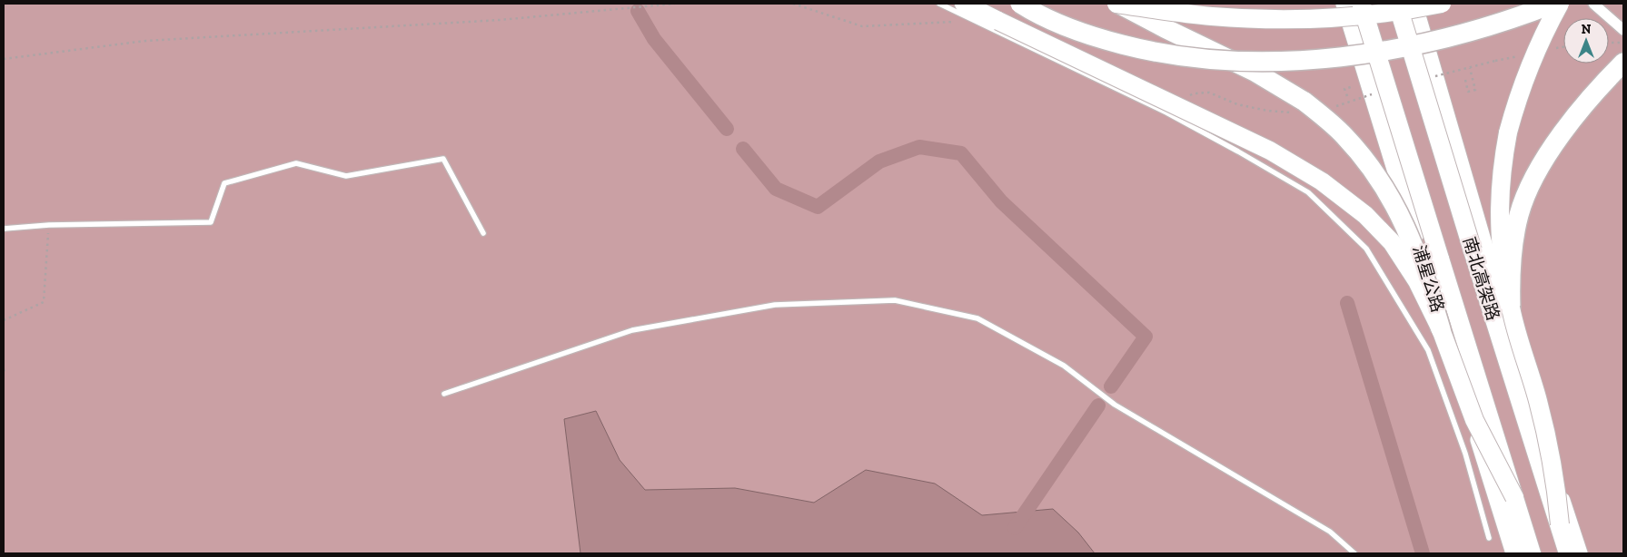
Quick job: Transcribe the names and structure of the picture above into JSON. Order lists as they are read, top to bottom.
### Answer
{
  "streets": {
    "highway": ["南北高架路"],
    "main road": ["浦星公路"]
  },
  "north": "top"
}
